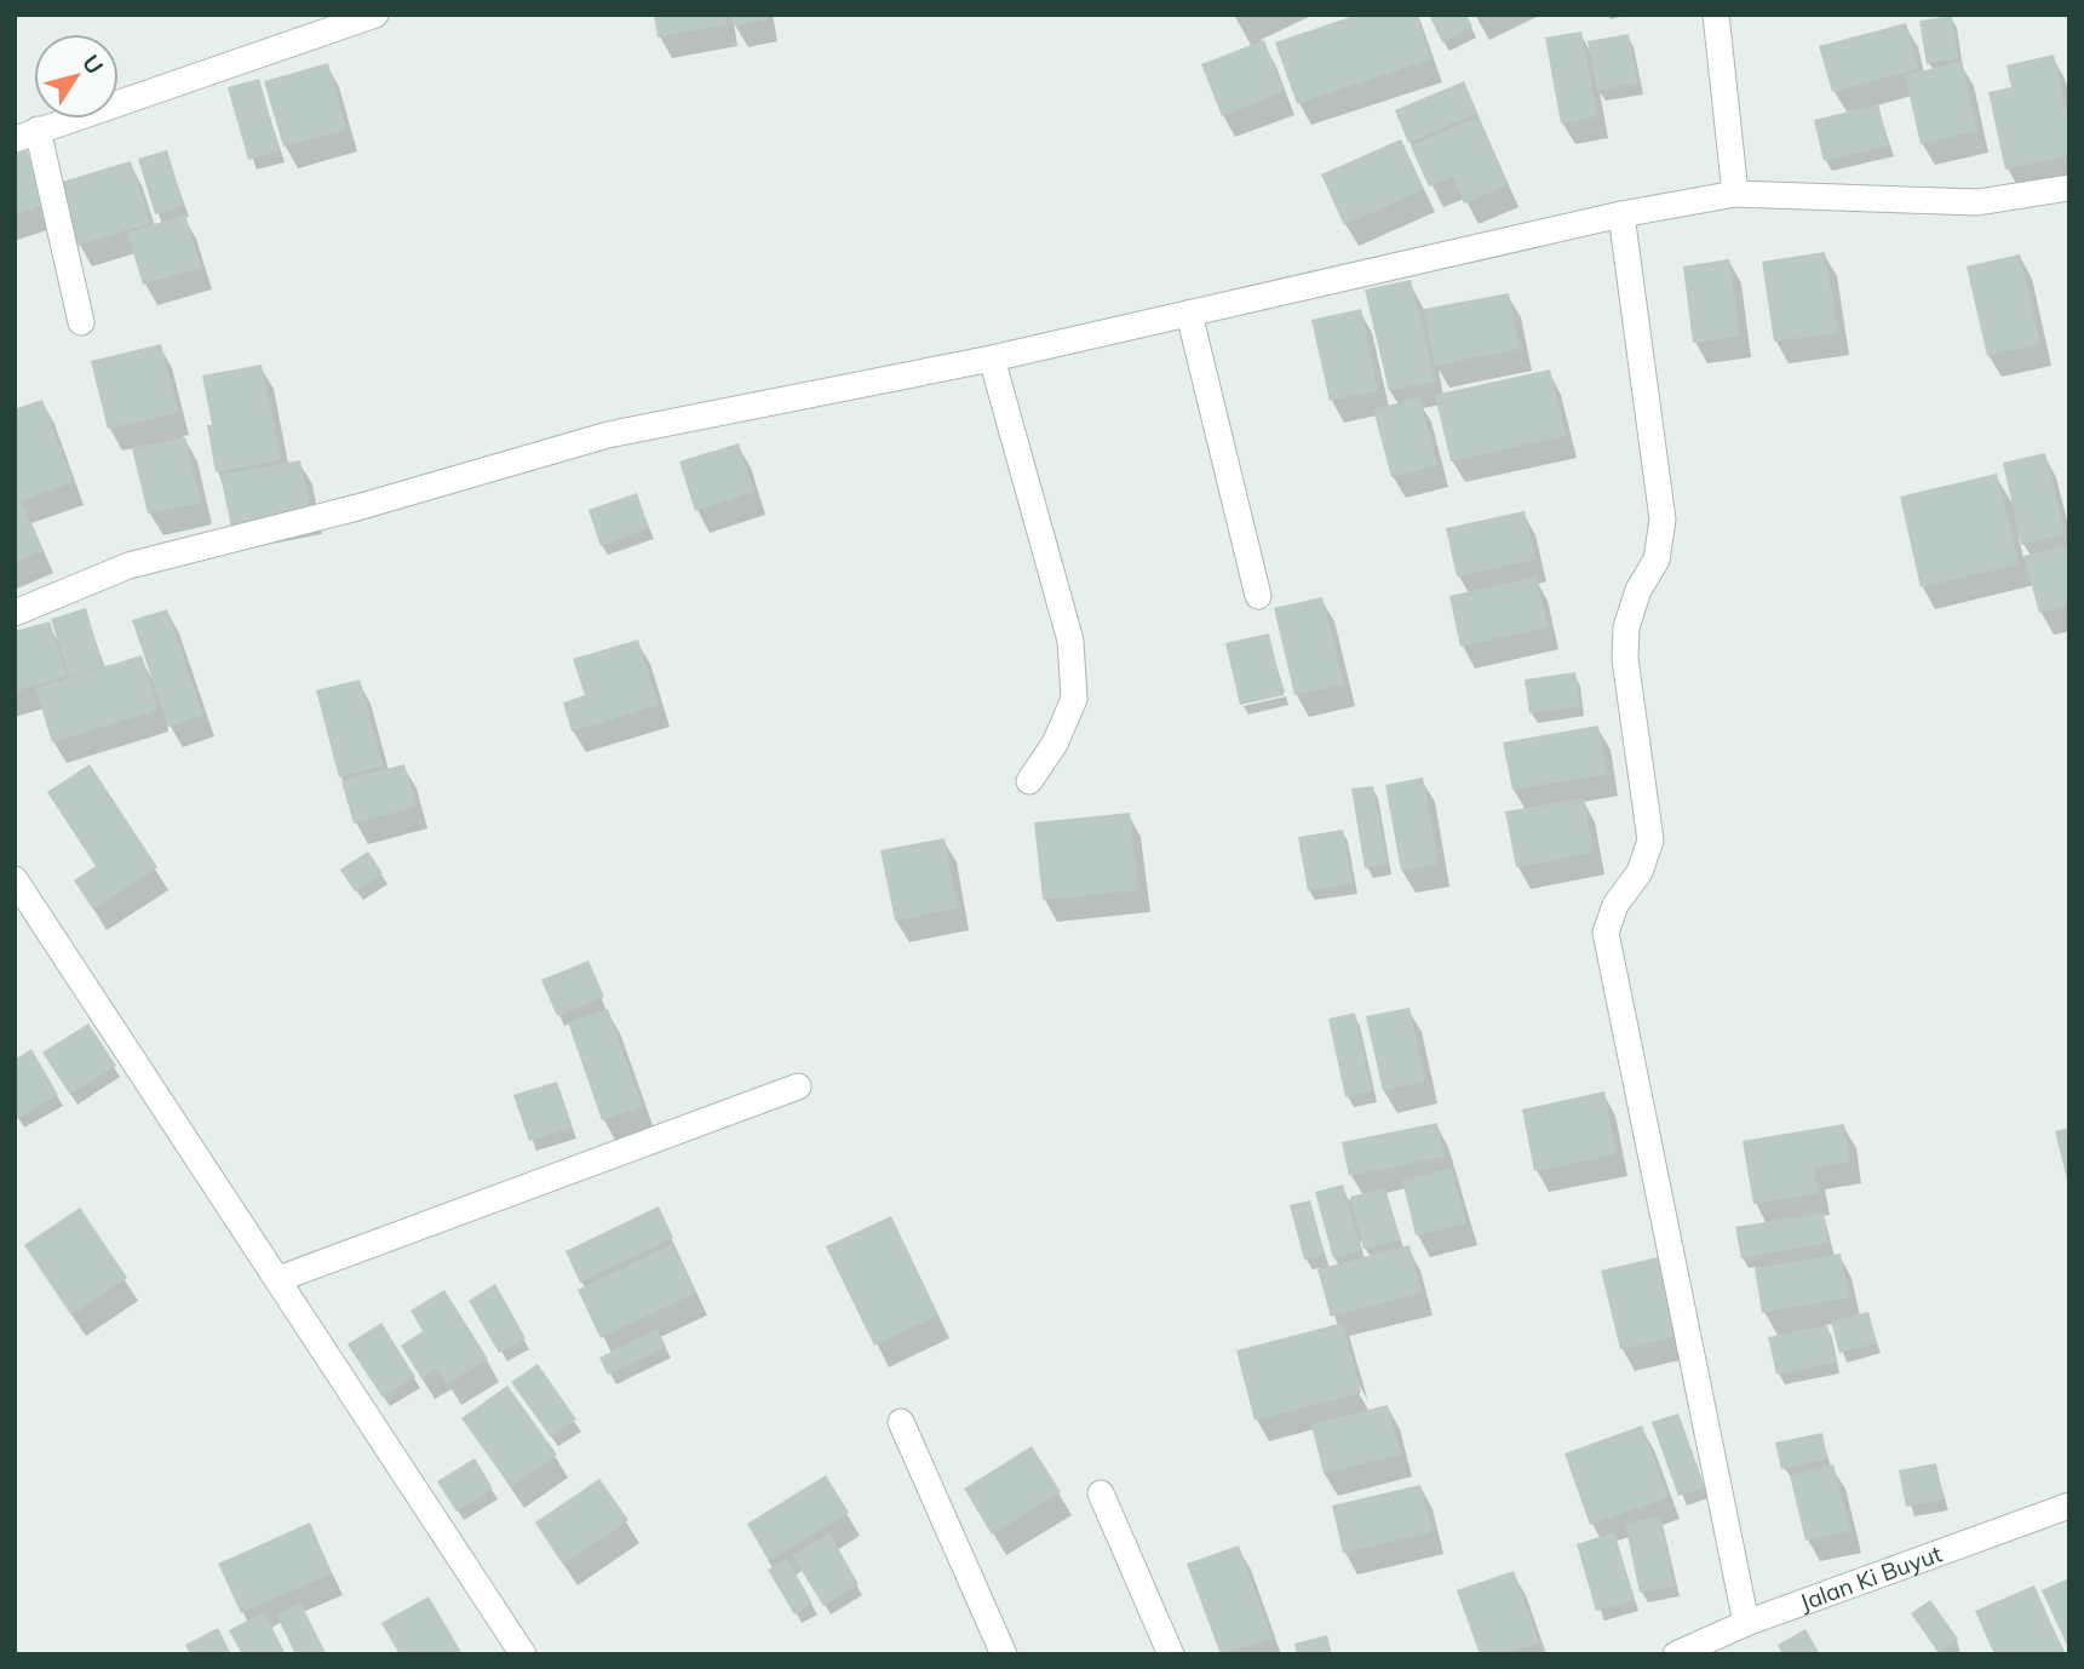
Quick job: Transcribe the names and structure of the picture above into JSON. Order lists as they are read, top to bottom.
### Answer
{
  "streets": {
    "street": ["Jalan Ki Buyut"]
  },
  "north": "top right"
}
